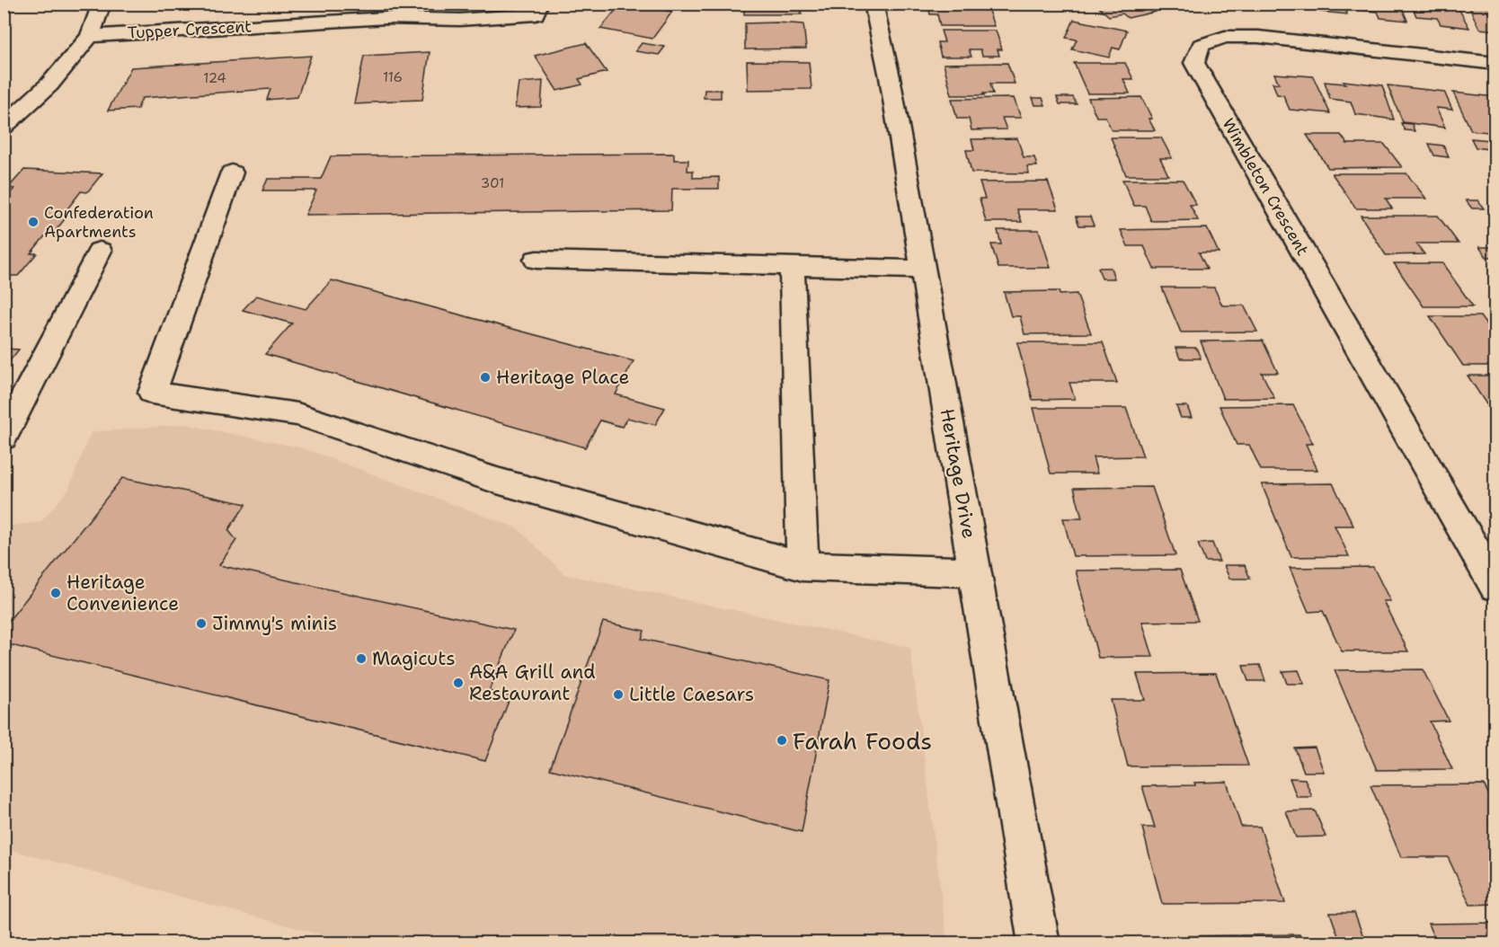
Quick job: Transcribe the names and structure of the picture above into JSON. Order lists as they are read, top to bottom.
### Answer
{
  "streets": {
    "street": ["Tupper Crescent", "Wimbleton Crescent", "Heritage Drive"]
  },
  "places": [
    "Confederation Apartments",
    "Heritage Place",
    "Heritage Convenience",
    "Jimmy's minis",
    "Magicuts",
    "A&A Grill and Restaurant",
    "Little Caesars",
    "Farah Foods"
  ],
  "house_numbers": ["116", "124", "301"]
}
